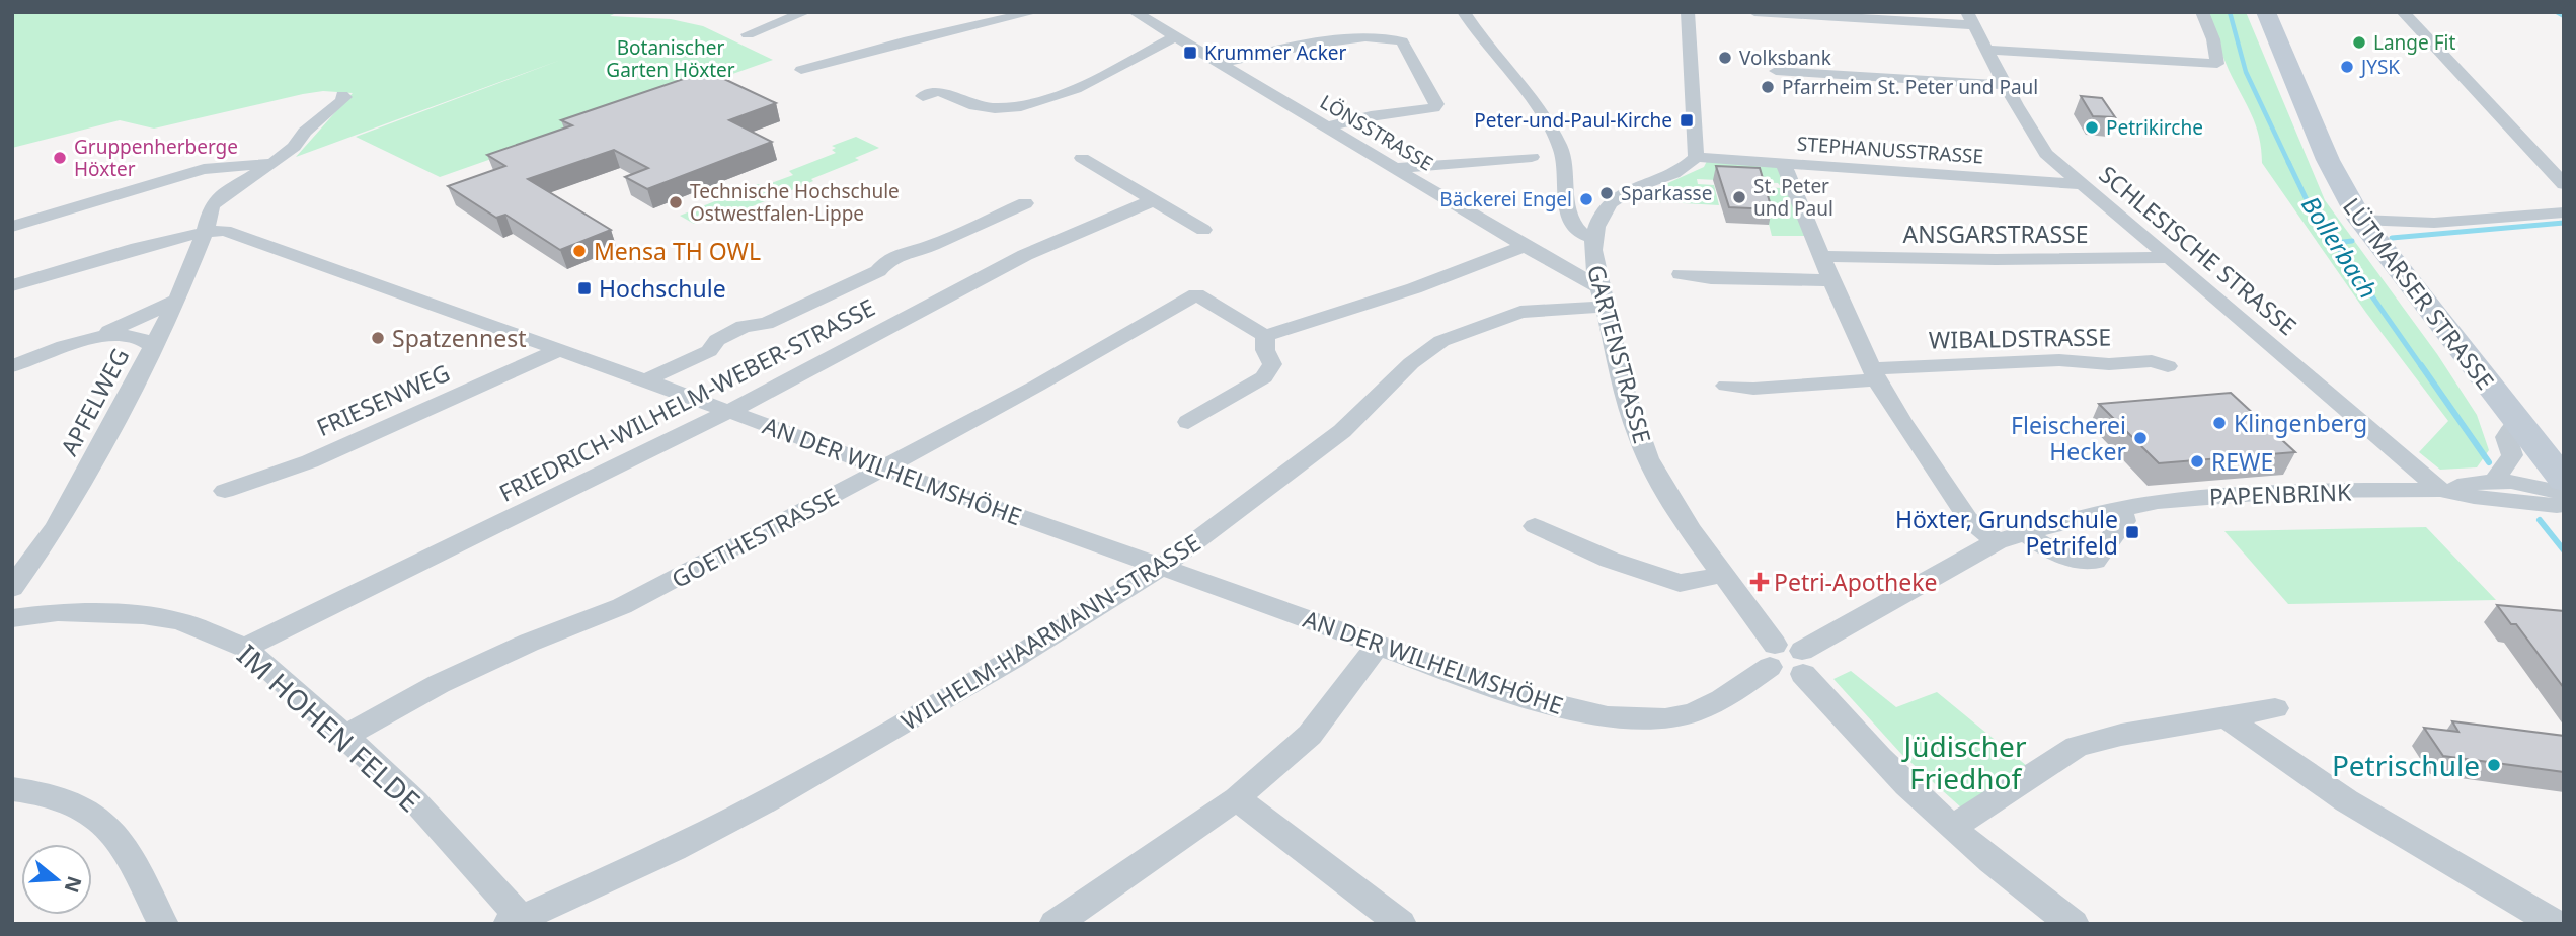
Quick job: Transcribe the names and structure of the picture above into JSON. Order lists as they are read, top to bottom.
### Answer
{
  "streets": {
    "main road": ["LÜTMARSER STRASSE"],
    "street": [
      "LÖNSSTRASSE",
      "STEPHANUSSTRASSE",
      "ANSGARSTRASSE",
      "SCHLESISCHE STRASSE",
      "WIBALDSTRASSE",
      "GARTENSTRASSE",
      "FRIESENWEG",
      "FRIEDRICH-WILHELM-WEBER-STRASSE",
      "APFELWEG",
      "AN DER WILHELMSHÖHE",
      "PAPENBRINK",
      "GOETHESTRASSE",
      "WILHELM-HAARMANN-STRASSE",
      "IM HOHEN FELDE"
    ]
  },
  "crossings": [
    ["LÖNSSTRASSE", "GARTENSTRASSE"],
    ["LÖNSSTRASSE", "WILHELM-HAARMANN-STRASSE"],
    ["STEPHANUSSTRASSE", "SCHLESISCHE STRASSE"],
    ["ANSGARSTRASSE", "SCHLESISCHE STRASSE"],
    ["SCHLESISCHE STRASSE", "PAPENBRINK"],
    ["GARTENSTRASSE", "AN DER WILHELMSHÖHE"],
    ["GARTENSTRASSE", "WILHELM-HAARMANN-STRASSE"],
    ["FRIESENWEG", "AN DER WILHELMSHÖHE"],
    ["FRIEDRICH-WILHELM-WEBER-STRASSE", "AN DER WILHELMSHÖHE"],
    ["FRIEDRICH-WILHELM-WEBER-STRASSE", "IM HOHEN FELDE"],
    ["APFELWEG", "AN DER WILHELMSHÖHE"],
    ["AN DER WILHELMSHÖHE", "GOETHESTRASSE"],
    ["AN DER WILHELMSHÖHE", "WILHELM-HAARMANN-STRASSE"],
    ["GOETHESTRASSE", "IM HOHEN FELDE"],
    ["WILHELM-HAARMANN-STRASSE", "IM HOHEN FELDE"]
  ],
  "water": ["Bollerbach"],
  "parks": ["Botanischer Garten Höxter", "Jüdischer Friedhof"],
  "places": {
    "other": [
      "Lange Fit",
      "Volksbank",
      "JYSK",
      "Pfarrheim St. Peter und Paul",
      "Petrikirche",
      "Gruppenherberge Höxter",
      "Sparkasse",
      "St. Peter und Paul",
      "Bäckerei Engel",
      "Technische Hochschule Ostwestfalen-Lippe",
      "Mensa TH OWL",
      "Spatzennest",
      "Klingenberg",
      "Fleischerei Hecker",
      "REWE",
      "Petrischule"
    ],
    "transit": [
      "Krummer Acker",
      "Peter-und-Paul-Kirche",
      "Hochschule",
      "Höxter, Grundschule Petrifeld"
    ],
    "health": ["Petri-Apotheke"]
  },
  "north": "right"
}
